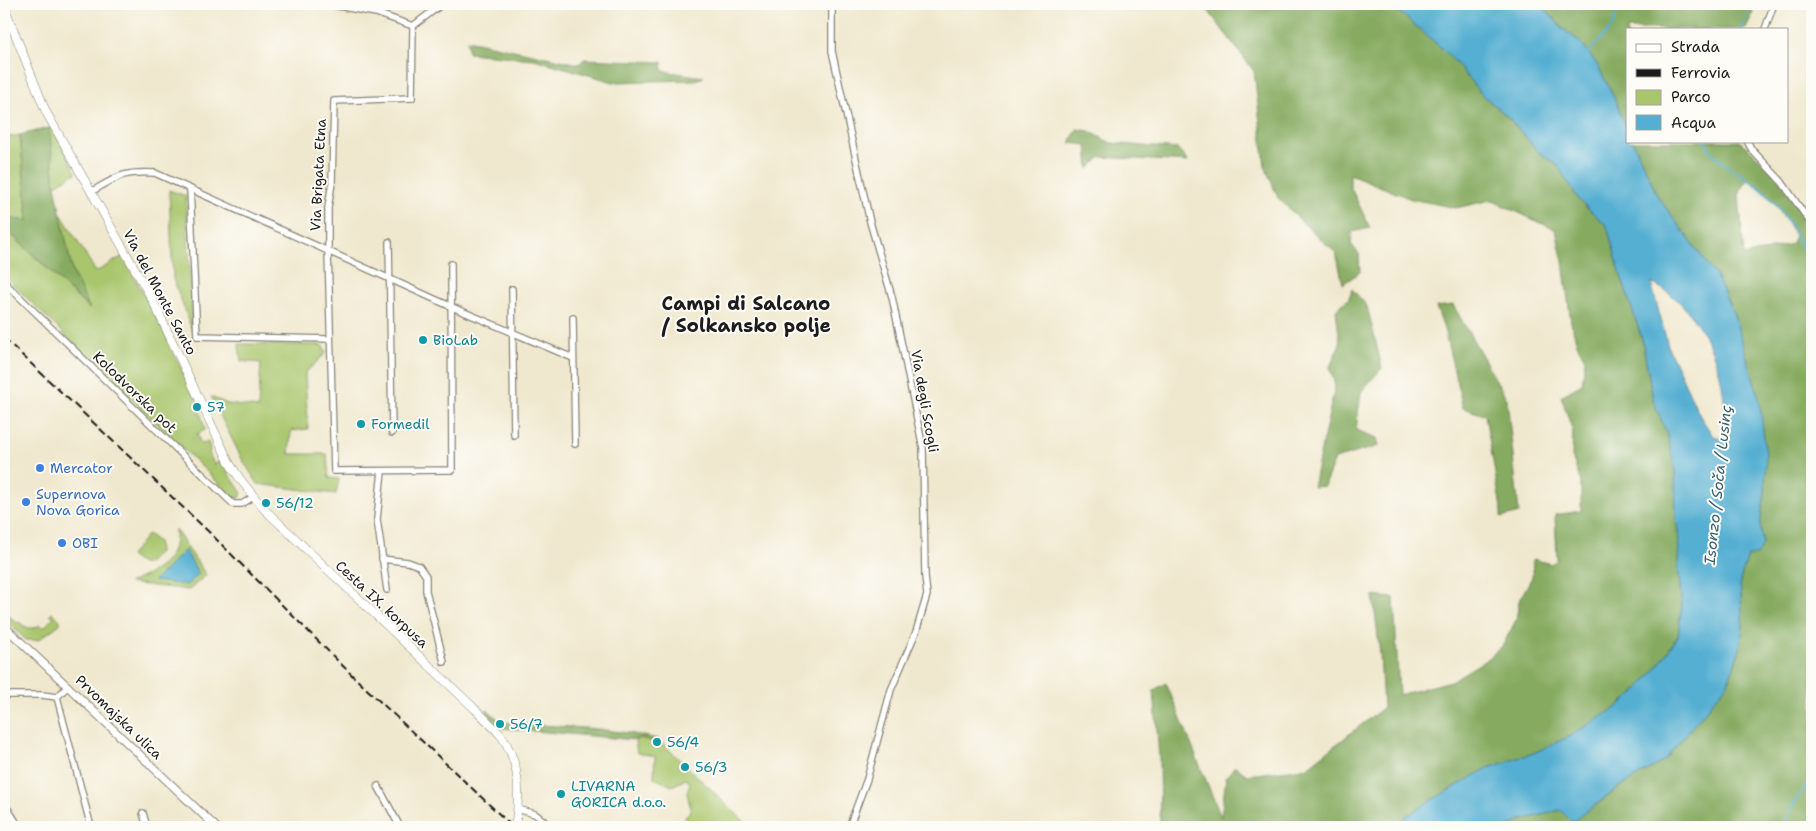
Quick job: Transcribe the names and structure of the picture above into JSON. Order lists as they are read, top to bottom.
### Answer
{
  "streets": {
    "main road": ["Via del Monte Santo", "Cesta IX. korpusa"],
    "street": [
      "Via Brigata Etna",
      "Kolodvorska pot",
      "Via degli Scogli",
      "Prvomajska ulica"
    ]
  },
  "crossings": [
    ["Via del Monte Santo", "Cesta IX. korpusa"],
    ["Kolodvorska pot", "Cesta IX. korpusa"]
  ],
  "districts": ["Campi di Salcano / Solkansko polje"],
  "water": ["Isonzo / Soča / Lusinç"],
  "places": [
    "BioLab",
    "57",
    "Formedil",
    "Mercator",
    "Supernova Nova Gorica",
    "56/12",
    "OBI",
    "56/7",
    "56/4",
    "56/3",
    "LIVARNA GORICA d.o.o."
  ],
  "legend": [
    "Strada",
    "Ferrovia",
    "Parco",
    "Acqua"
  ]
}
